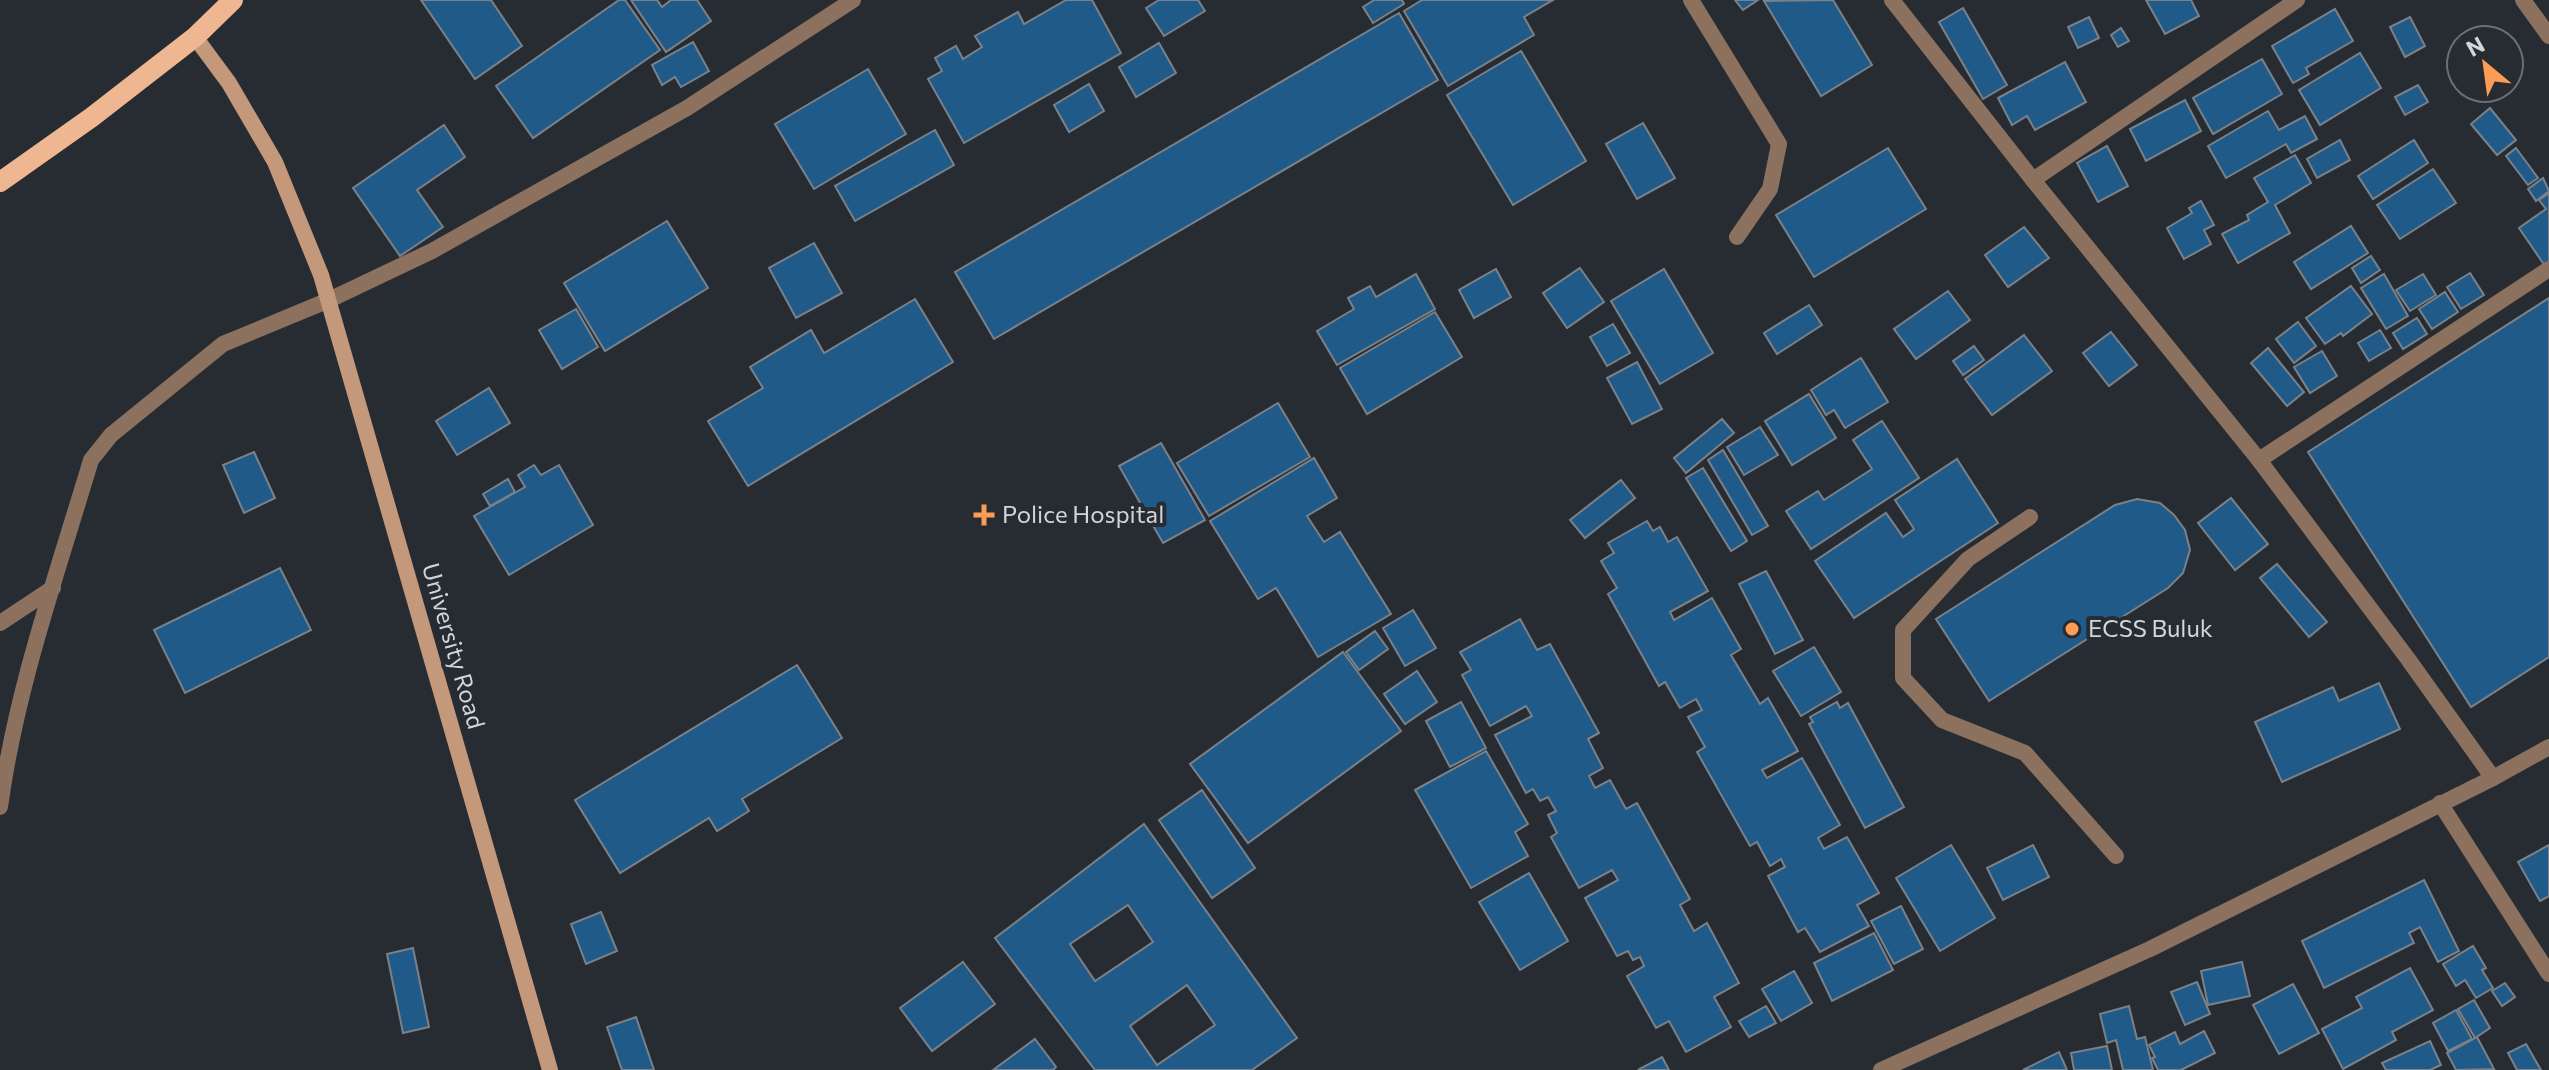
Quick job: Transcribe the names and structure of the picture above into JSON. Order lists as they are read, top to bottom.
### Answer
{
  "streets": {
    "main road": ["University Road"]
  },
  "places": {
    "health": ["Police Hospital"],
    "other": ["ECSS Buluk"]
  },
  "north": "top left"
}
